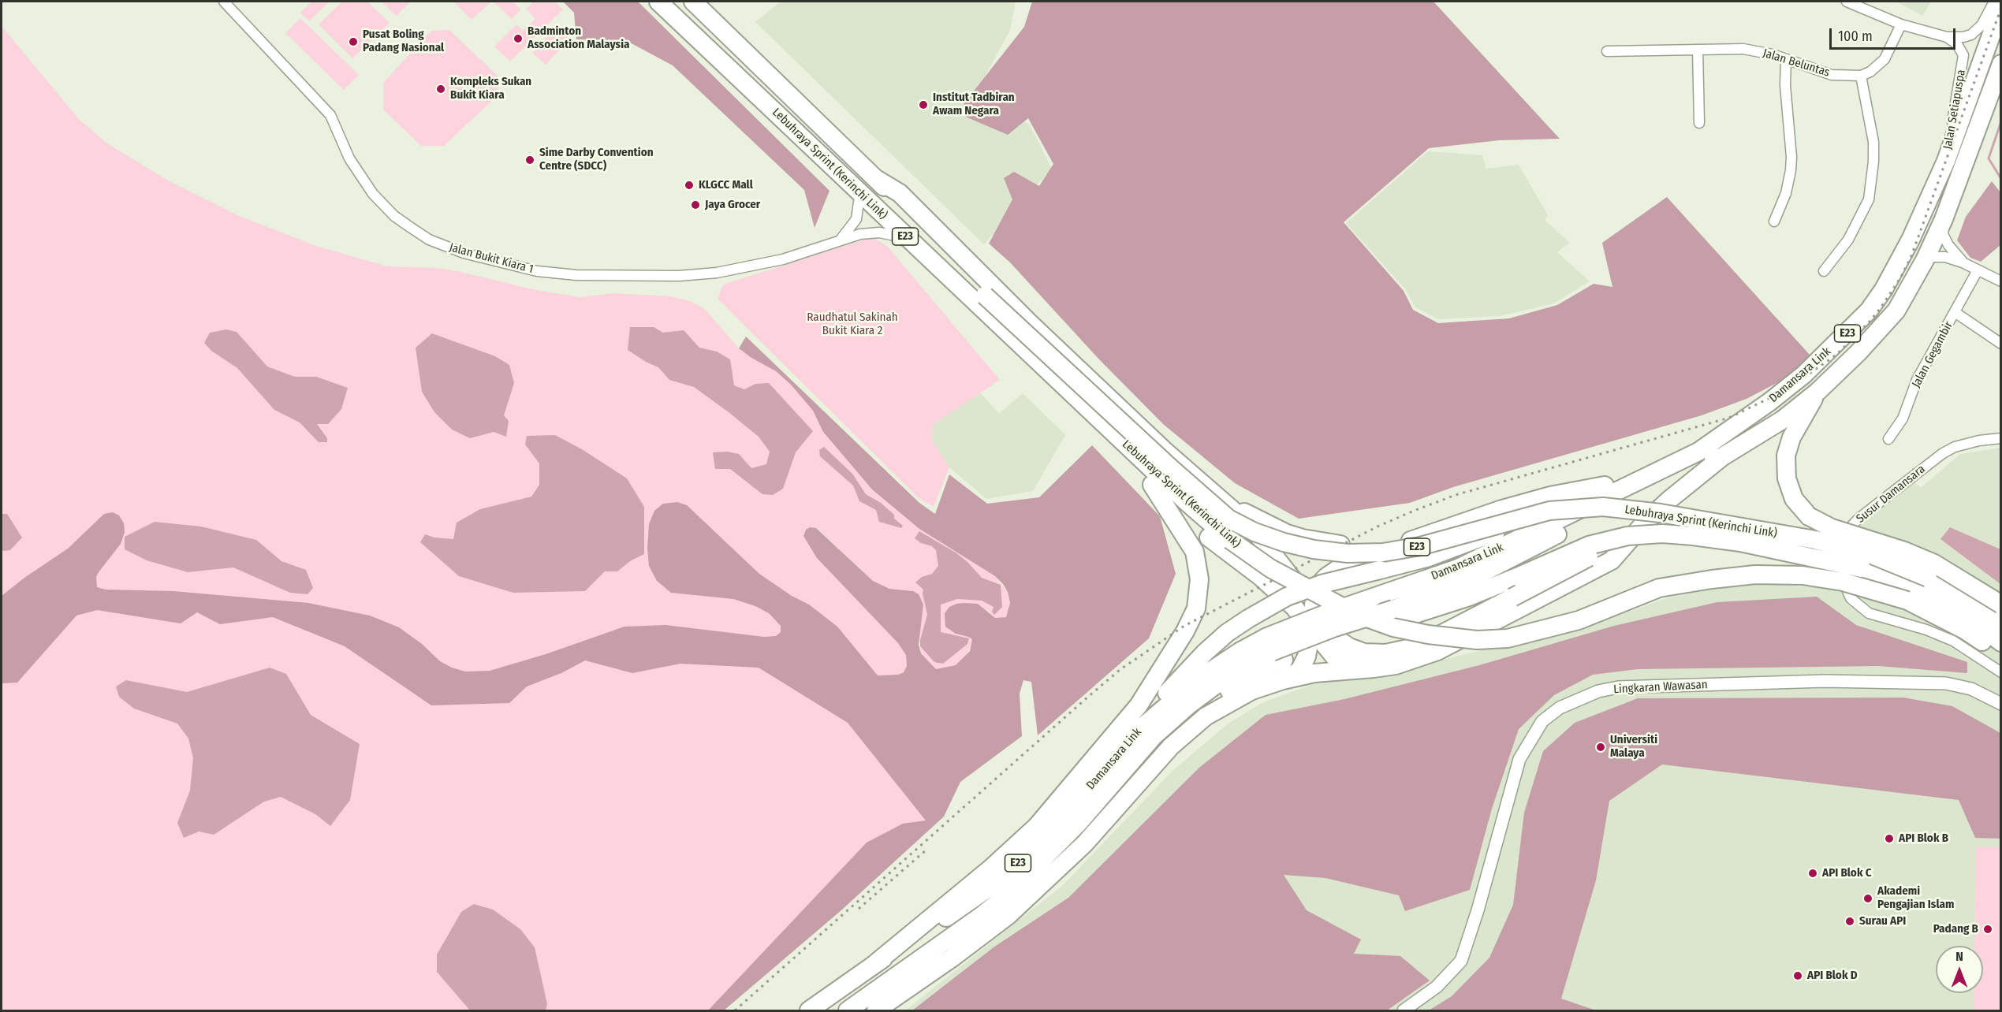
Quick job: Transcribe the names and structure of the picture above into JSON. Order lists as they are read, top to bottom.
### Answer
{
  "streets": {
    "highway": ["Lebuhraya Sprint (Kerinchi Link)", "E23", "Damansara Link"],
    "street": [
      "Jalan Beluntas",
      "Jalan Setiapuspa",
      "Jalan Bukit Kiara 1",
      "Jalan Gegambir",
      "Susur Damansara",
      "Lingkaran Wawasan"
    ]
  },
  "crossings": [
    ["Jalan Setiapuspa", "Damansara Link"]
  ],
  "parks": ["Raudhatul Sakinah Bukit Kiara 2"],
  "places": [
    "Badminton Association Malaysia",
    "Pusat Boling Padang Nasional",
    "Kompleks Sukan Bukit Kiara",
    "Institut Tadbiran Awam Negara",
    "Sime Darby Convention Centre (SDCC)",
    "KLGCC Mall",
    "Jaya Grocer",
    "Universiti Malaya",
    "API Blok B",
    "API Blok C",
    "Akademi Pengajian Islam",
    "Surau API",
    "Padang B",
    "API Blok D"
  ],
  "scale_bar": "100 m",
  "north": "top"
}
